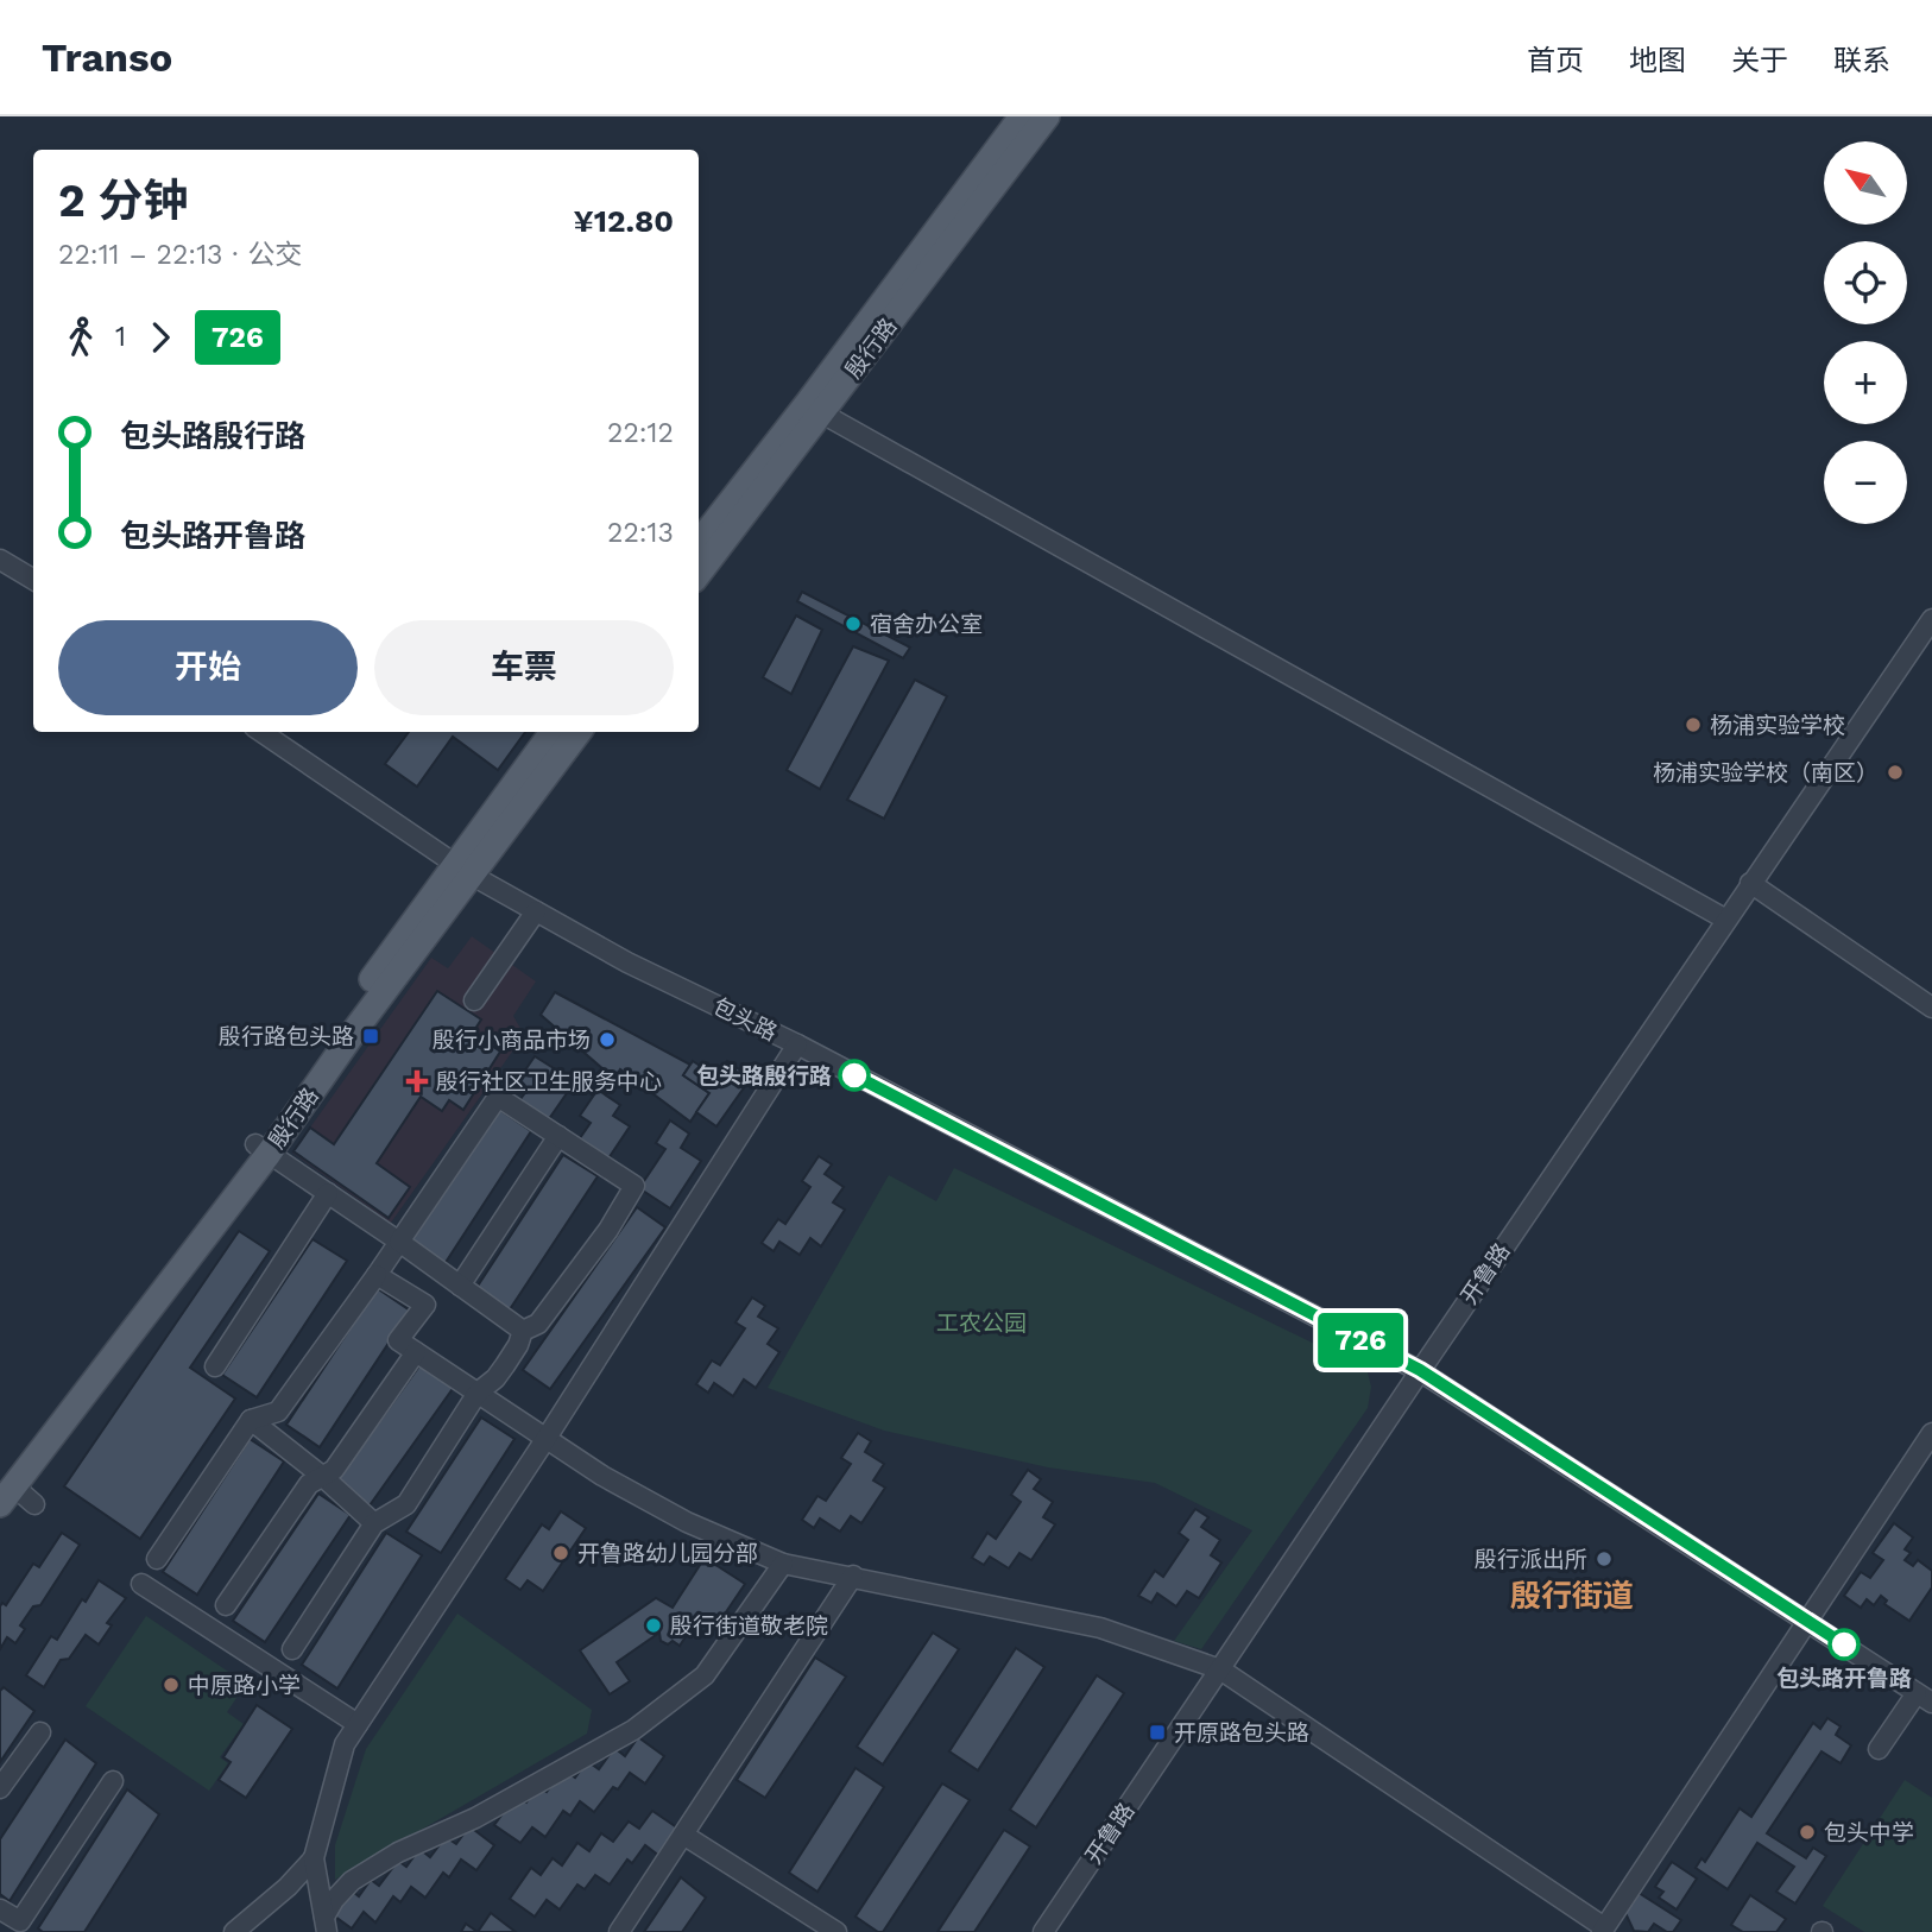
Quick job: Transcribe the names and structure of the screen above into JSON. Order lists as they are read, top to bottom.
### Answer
{
  "streets": {
    "main road": ["殷行路"],
    "street": ["包头路", "开鲁路"]
  },
  "crossings": [
    ["殷行路", "包头路"],
    ["包头路", "开鲁路"]
  ],
  "districts": ["殷行街道"],
  "parks": ["工农公园"],
  "places": {
    "other": [
      "宿舍办公室",
      "杨浦实验学校",
      "杨浦实验学校（南区）",
      "殷行小商品市场",
      "包头路殷行路",
      "开鲁路幼儿园分部",
      "殷行派出所",
      "殷行街道敬老院",
      "包头路开鲁路",
      "中原路小学",
      "包头中学"
    ],
    "transit": ["殷行路包头路", "开原路包头路"],
    "health": ["殷行社区卫生服务中心"]
  },
  "lines": ["bus line 726"],
  "north": "top left",
  "page": {
    "header": "Transo",
    "nav": [
      "首页",
      "地图",
      "关于",
      "联系"
    ],
    "on_map": "726",
    "map_buttons": ["+", "−"],
    "heading": ["2 分钟", "22:11 – 22:13 · 公交", "¥12.80"],
    "legs": ["1", "726"],
    "list": [
      {
        "name": "包头路殷行路",
        "value": "22:12"
      },
      {
        "name": "包头路开鲁路",
        "value": "22:13"
      }
    ],
    "buttons": ["开始", "车票"]
  }
}
